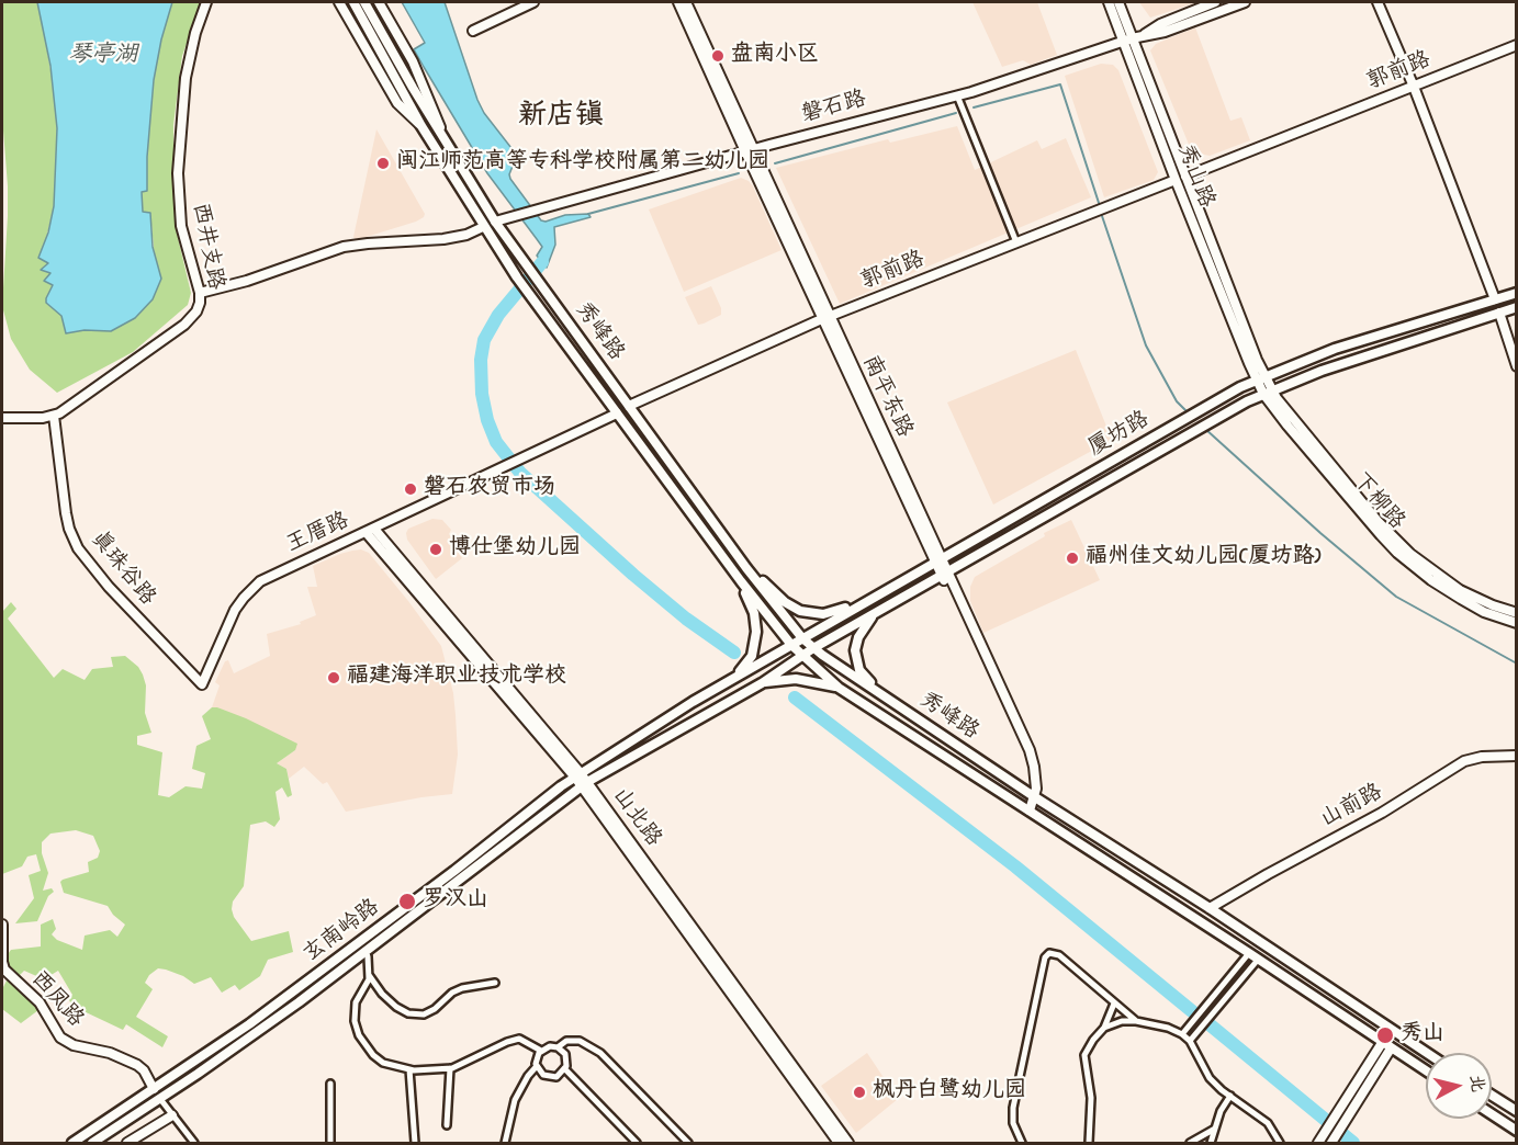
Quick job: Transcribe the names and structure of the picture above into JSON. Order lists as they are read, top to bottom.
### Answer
{
  "streets": {
    "main road": ["秀峰路", "厦坊路", "玄南岭路"],
    "street": [
      "郭前路",
      "磐石路",
      "秀山路",
      "西井支路",
      "南平东路",
      "下柳路",
      "王厝路",
      "真珠谷路",
      "山前路",
      "山北路",
      "西凤路"
    ]
  },
  "crossings": [
    ["郭前路", "秀山路"],
    ["郭前路", "秀峰路"],
    ["郭前路", "南平东路"],
    ["磐石路", "秀山路"],
    ["磐石路", "秀峰路"],
    ["磐石路", "南平东路"],
    ["秀山路", "下柳路"],
    ["西井支路", "真珠谷路"],
    ["秀峰路", "南平东路"],
    ["秀峰路", "厦坊路"],
    ["秀峰路", "王厝路"],
    ["秀峰路", "山前路"],
    ["南平东路", "厦坊路"],
    ["厦坊路", "下柳路"],
    ["厦坊路", "玄南岭路"],
    ["王厝路", "真珠谷路"],
    ["王厝路", "山北路"],
    ["山北路", "玄南岭路"],
    ["玄南岭路", "西凤路"]
  ],
  "districts": ["新店镇"],
  "water": ["琴亭湖"],
  "places": [
    "盘南小区",
    "闽江师范高等专科学校附属第二幼儿园",
    "磐石农贸市场",
    "博仕堡幼儿园",
    "福州佳文幼儿园(厦坊路)",
    "福建海洋职业技术学校",
    "罗汉山",
    "秀山",
    "枫丹白鹭幼儿园"
  ],
  "north": "right"
}
